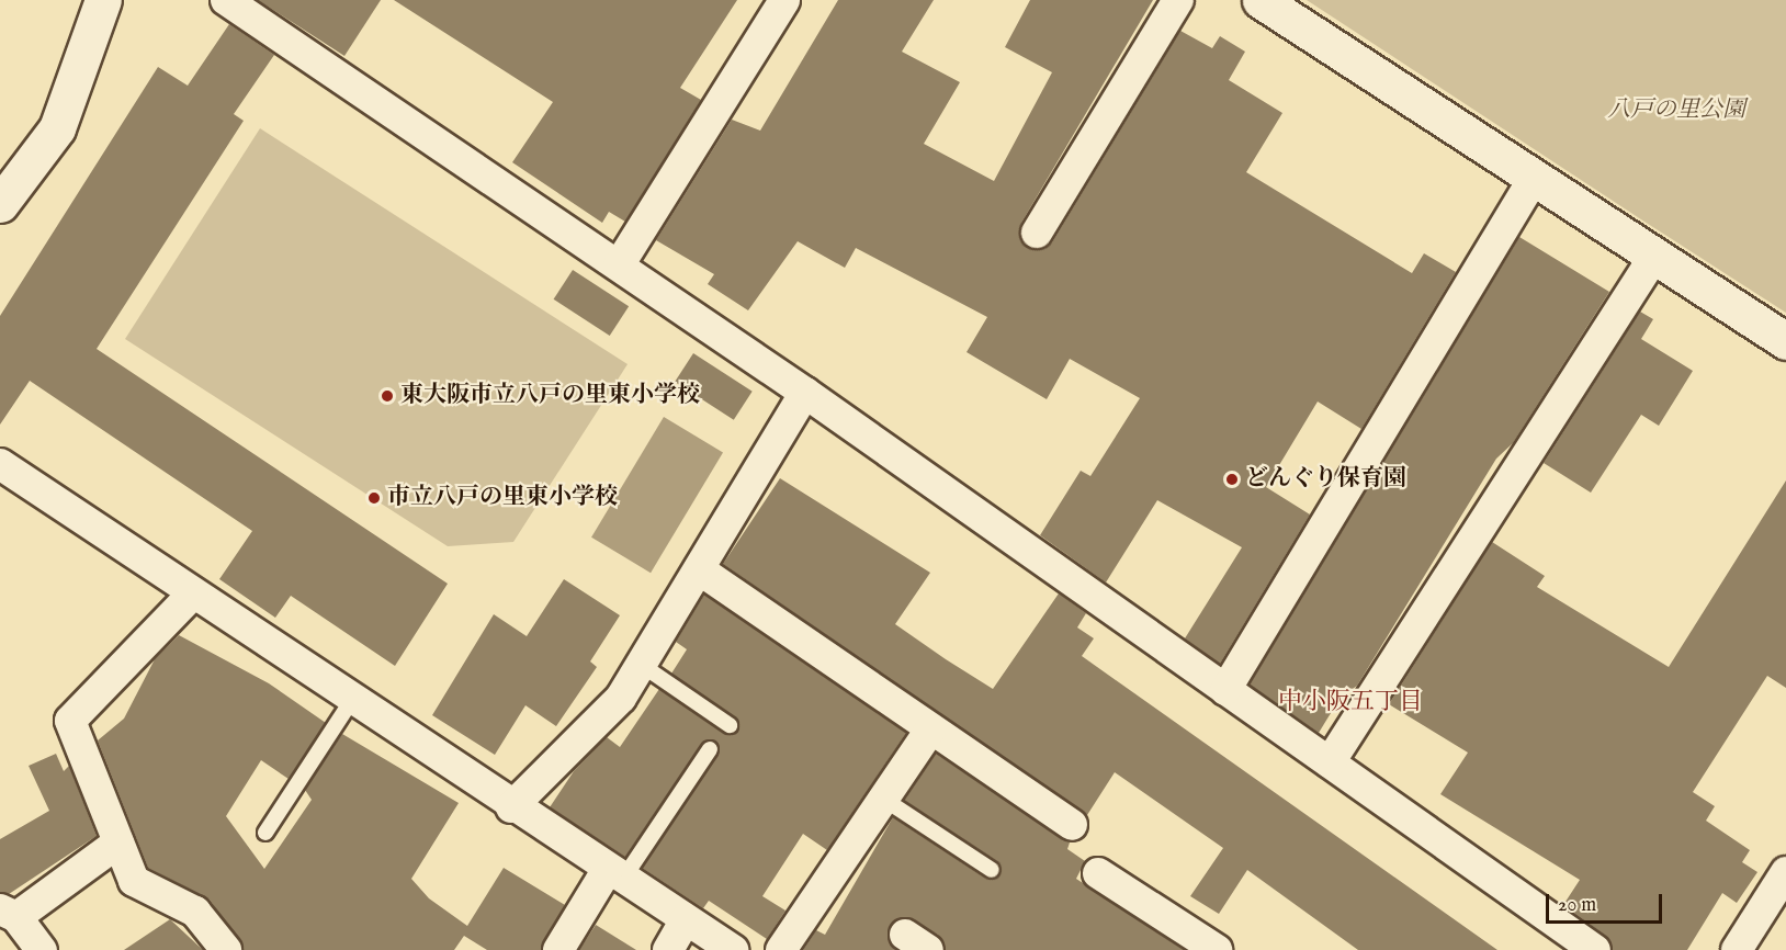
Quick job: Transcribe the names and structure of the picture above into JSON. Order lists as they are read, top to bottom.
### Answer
{
  "districts": ["中小阪五丁目"],
  "parks": ["八戸の里公園"],
  "places": ["東大阪市立八戸の里東小学校", "どんぐり保育園", "市立八戸の里東小学校"],
  "scale_bar": "20 m"
}
